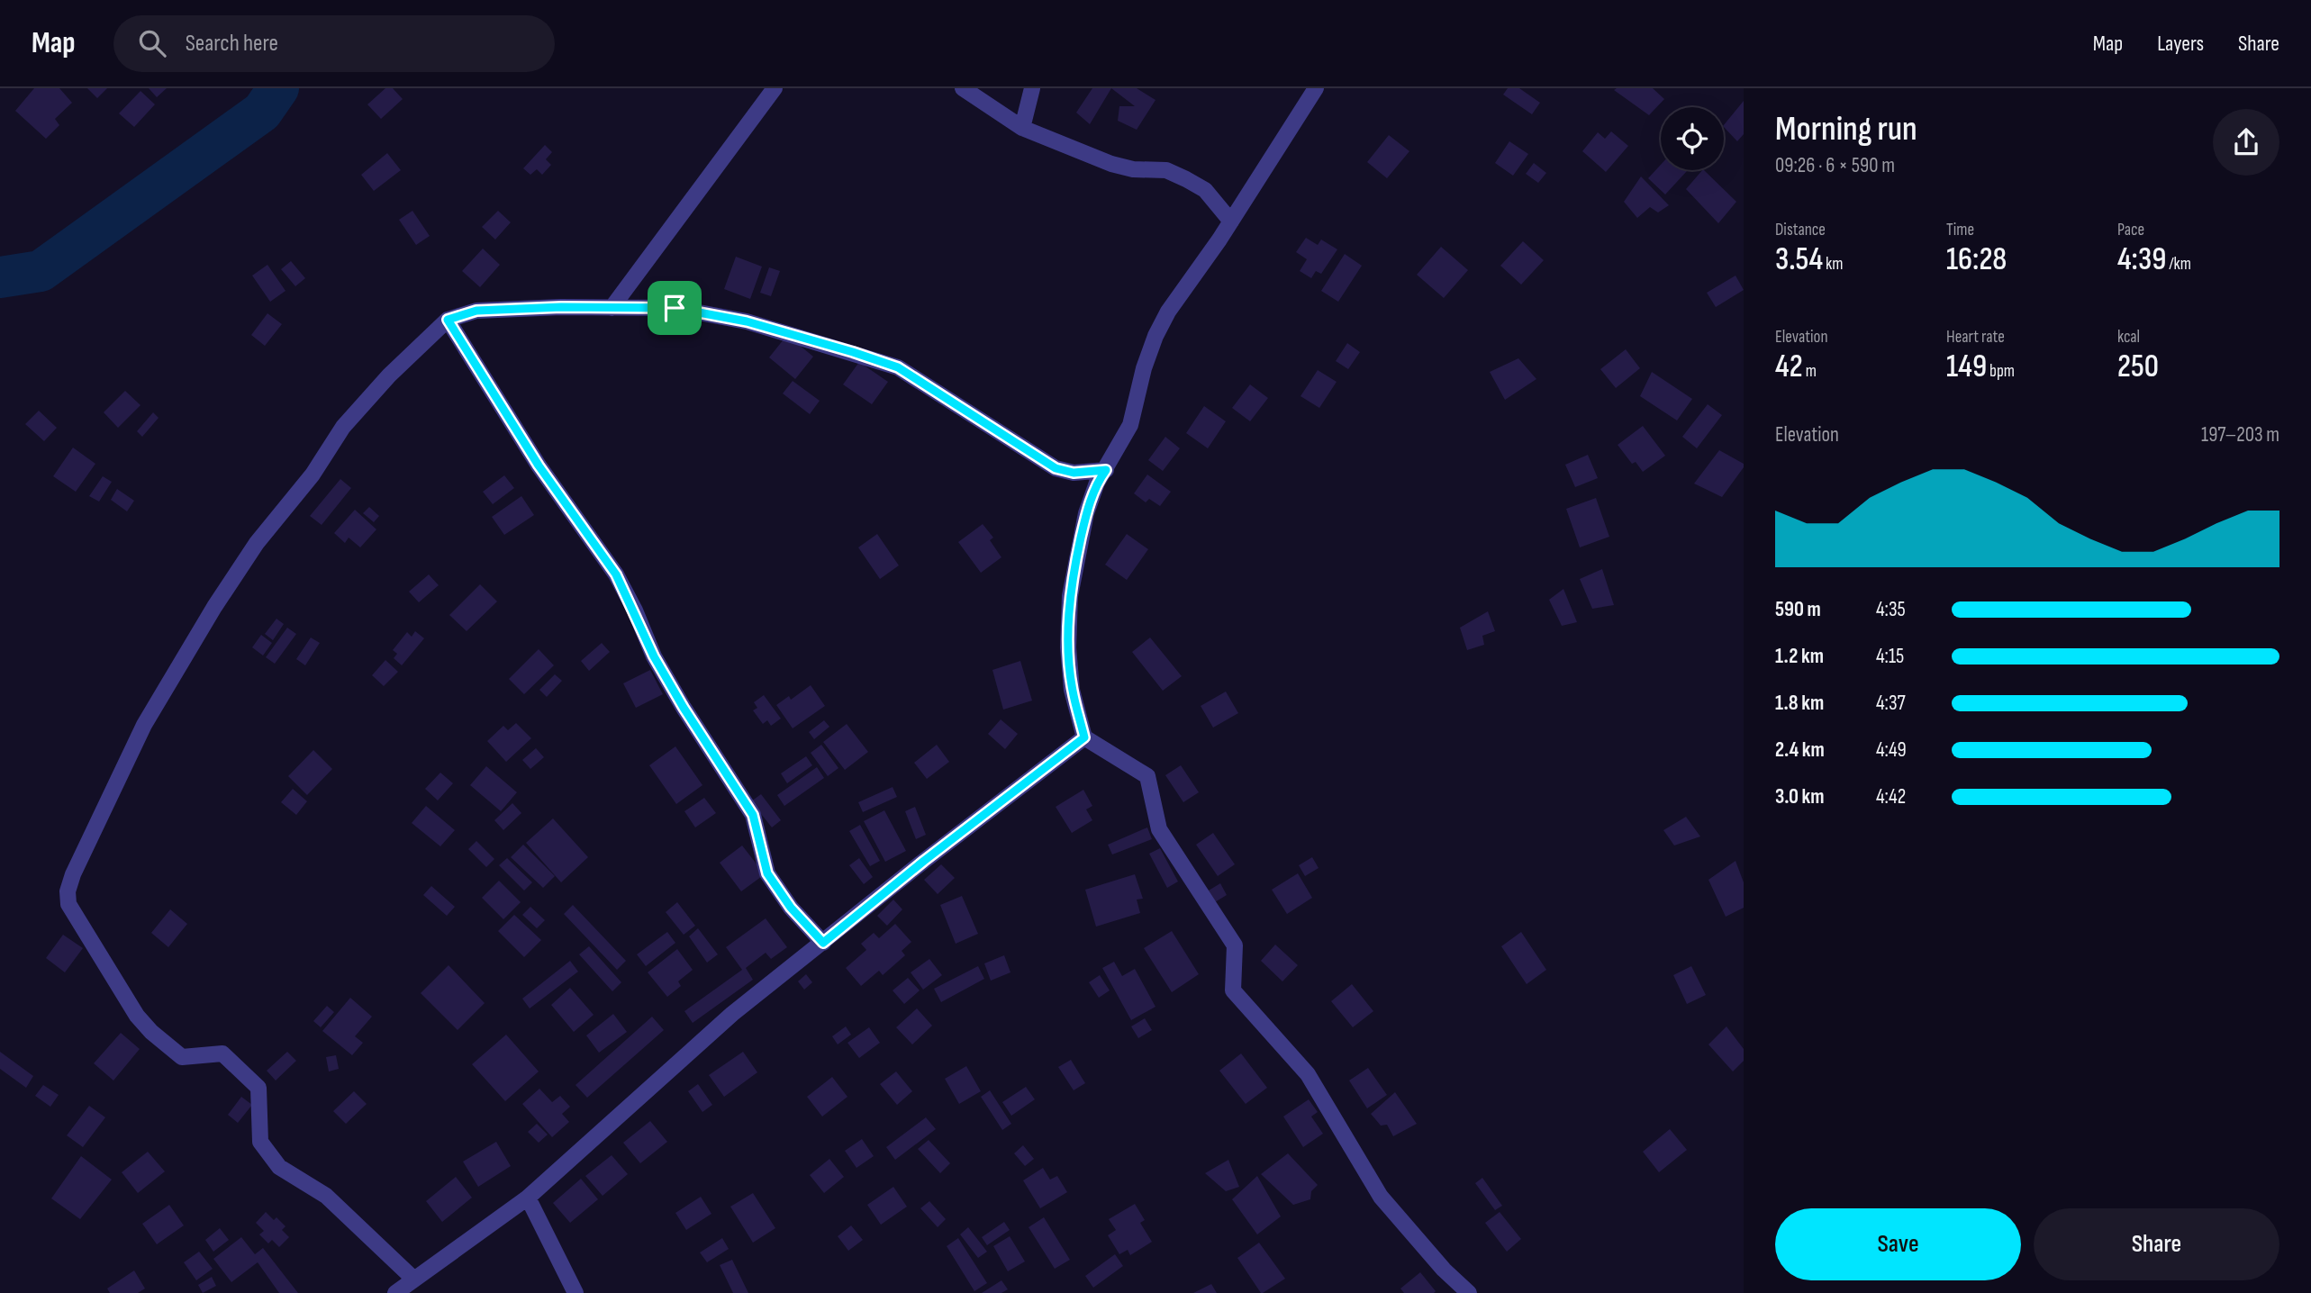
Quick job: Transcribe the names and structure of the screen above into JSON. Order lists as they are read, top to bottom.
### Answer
{
  "page": {
    "header": "Map",
    "search": "Search here",
    "nav": ["Map", "Layers", "Share"],
    "heading": ["Morning run", "09:26 · 6 × 590 m"],
    "stats": [
      ["Distance", "3.54 km"],
      ["Time", "16:28"],
      ["Pace", "4:39 /km"],
      ["Elevation", "42 m"],
      ["Heart rate", "149 bpm"],
      ["kcal", "250"]
    ],
    "chart": ["Elevation", "197–203 m"],
    "list": [
      {
        "name": "590 m",
        "note": "4:35"
      },
      {
        "name": "1.2 km",
        "note": "4:15"
      },
      {
        "name": "1.8 km",
        "note": "4:37"
      },
      {
        "name": "2.4 km",
        "note": "4:49"
      },
      {
        "name": "3.0 km",
        "note": "4:42"
      }
    ],
    "buttons": ["Save", "Share"]
  }
}
